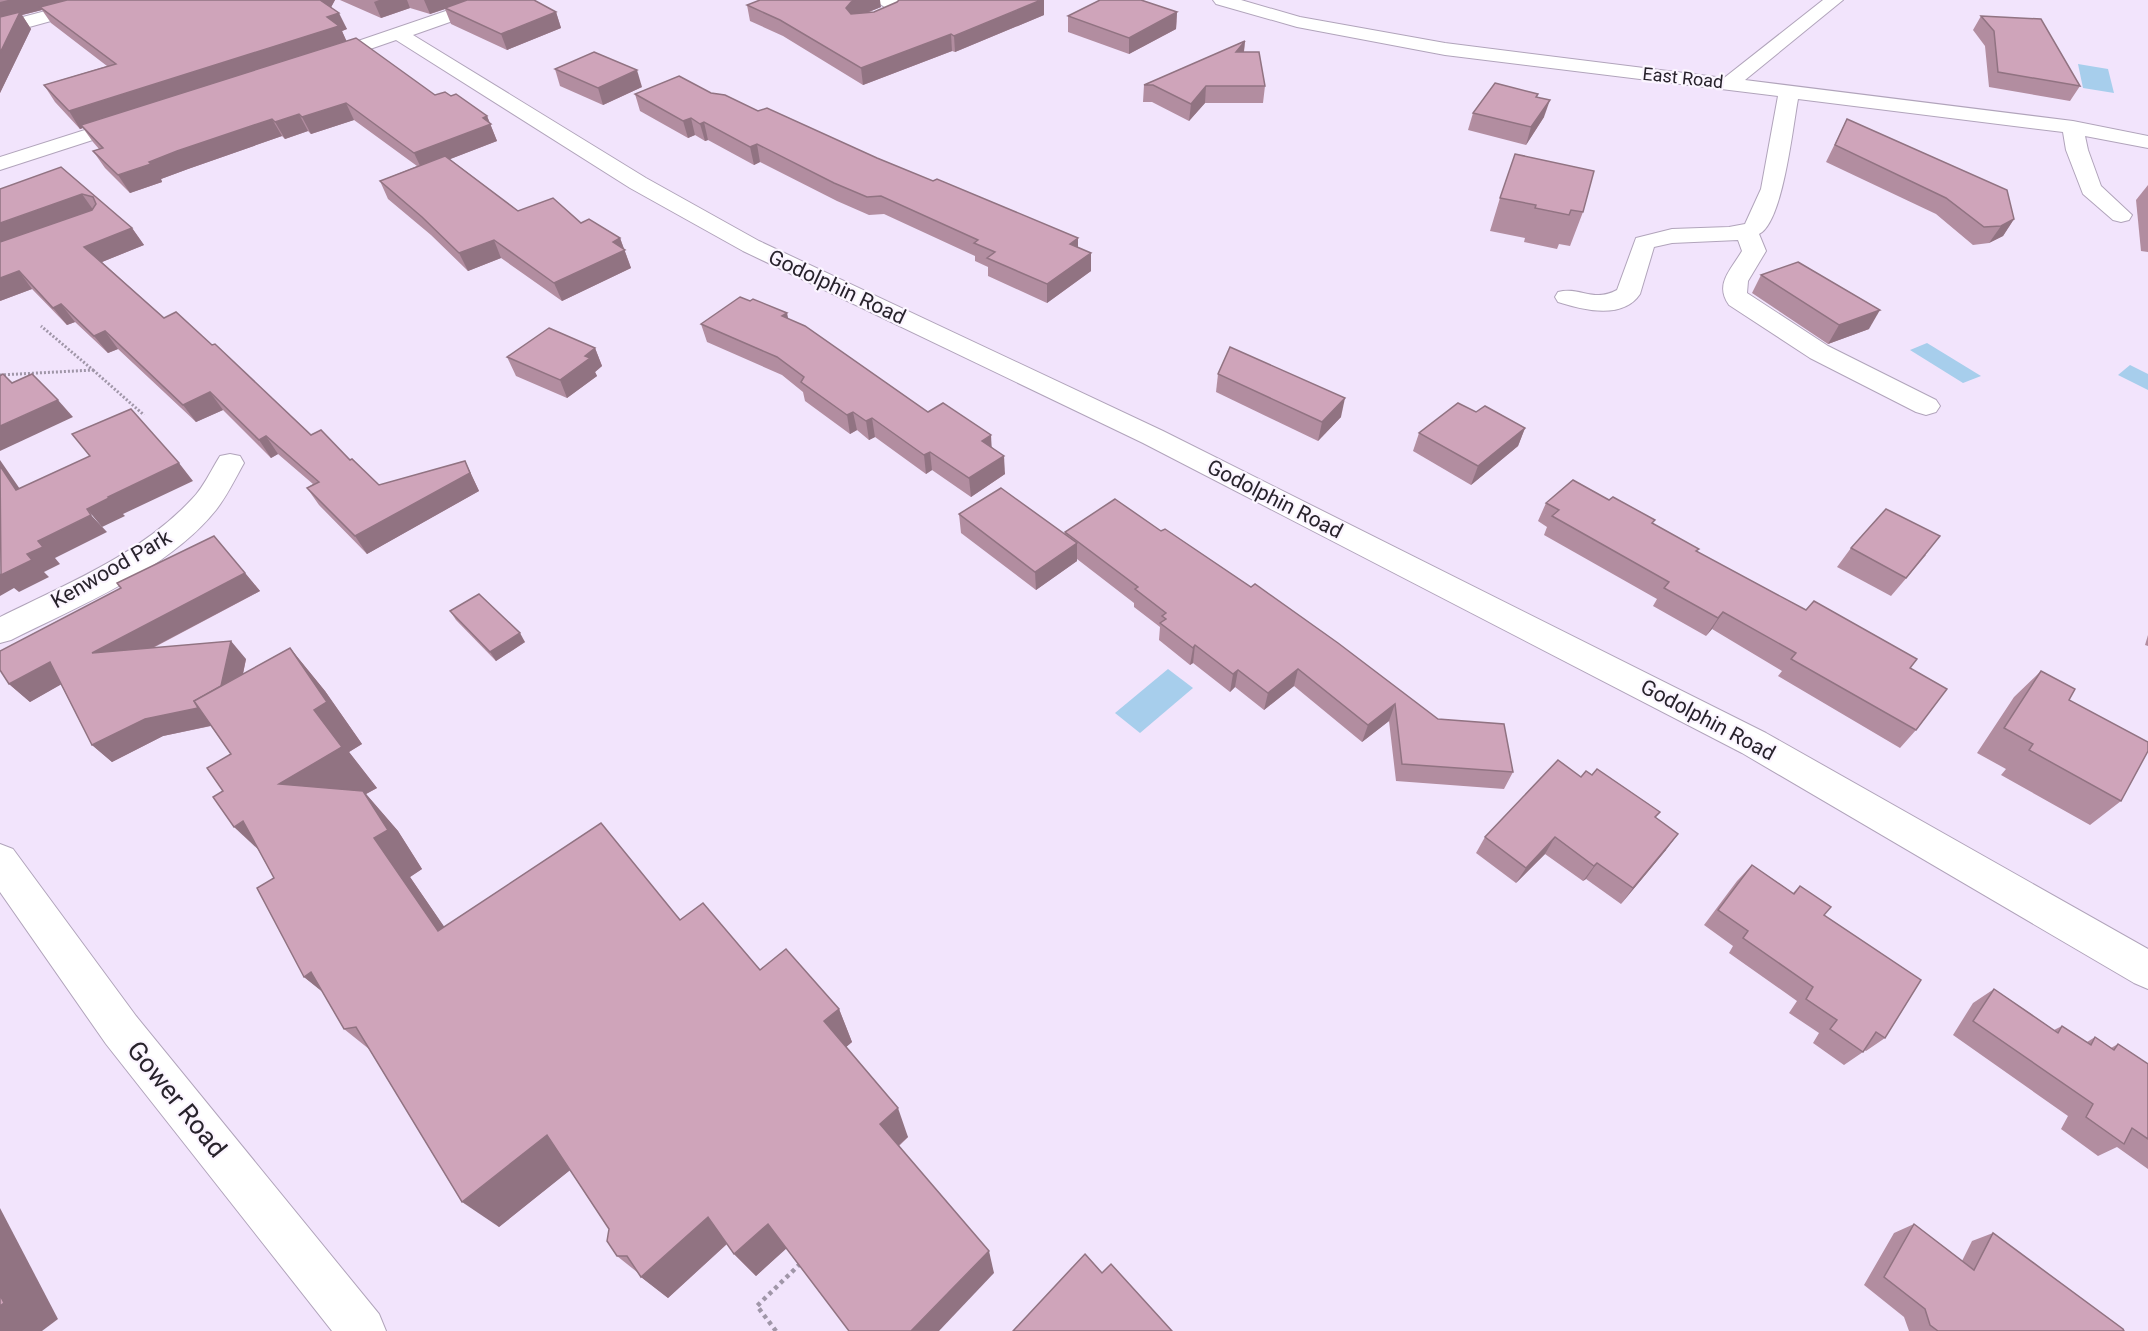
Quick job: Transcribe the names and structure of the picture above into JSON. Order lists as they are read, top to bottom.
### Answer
{
  "streets": {
    "street": [
      "East Road",
      "Godolphin Road",
      "Kenwood Park",
      "Gower Road"
    ]
  }
}
